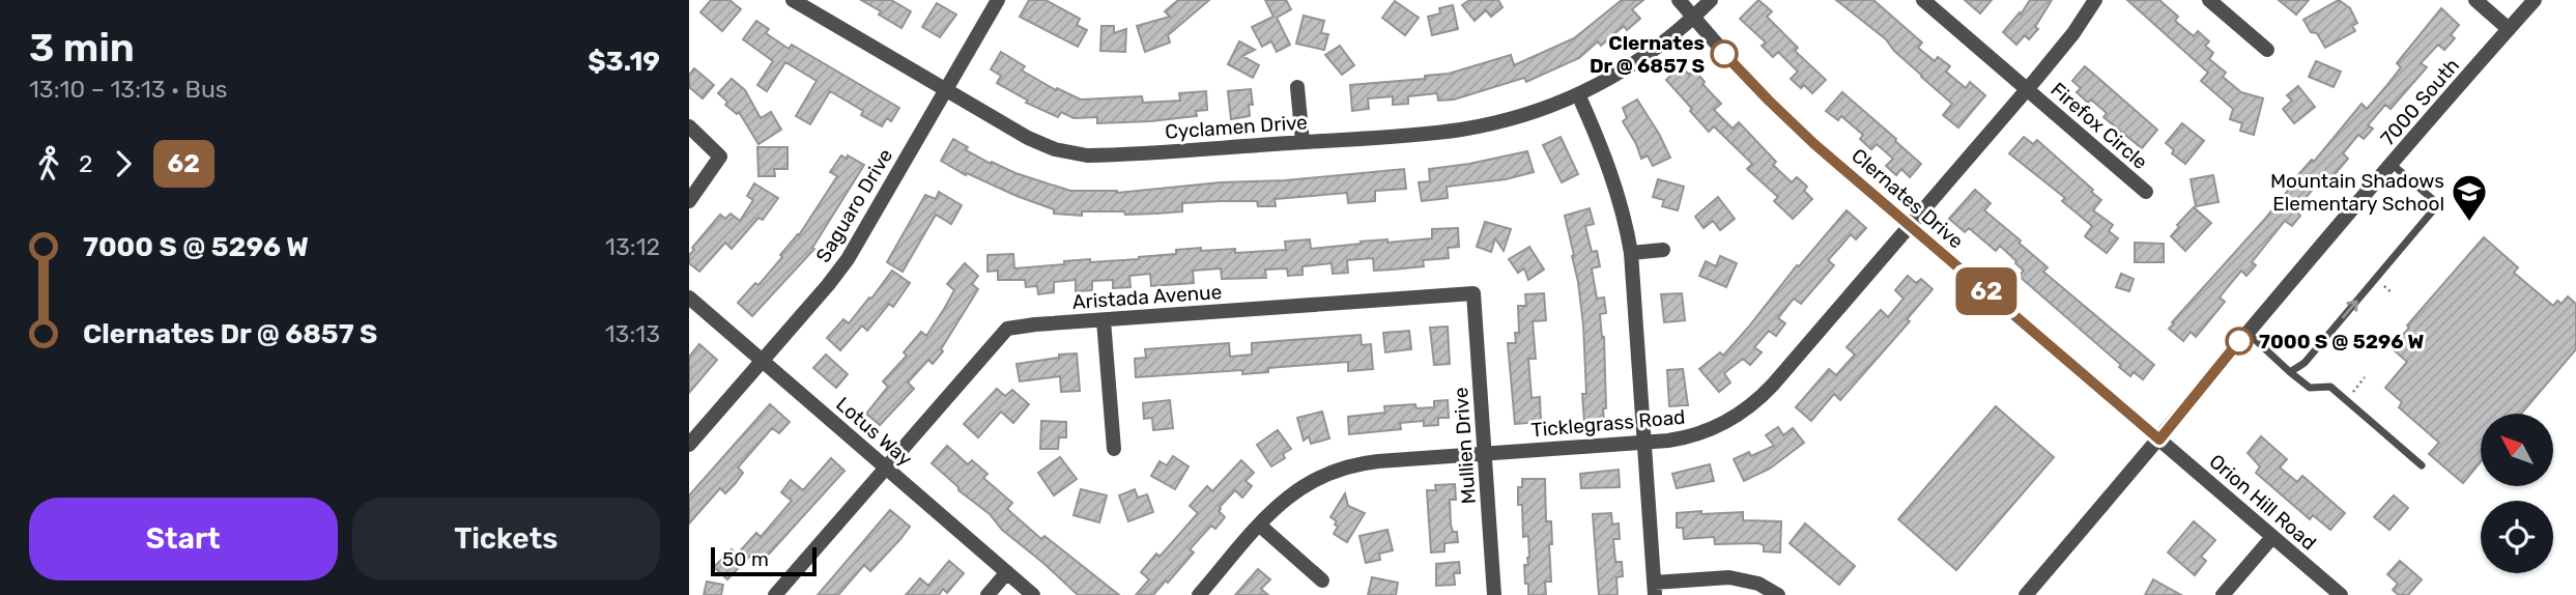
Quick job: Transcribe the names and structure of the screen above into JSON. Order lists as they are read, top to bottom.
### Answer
{
  "streets": {
    "street": [
      "7000 South",
      "Firefox Circle",
      "Cyclamen Drive",
      "Clernates Drive",
      "Saguaro Drive",
      "Aristada Avenue",
      "Ticklegrass Road",
      "Lotus Way",
      "Mullien Drive",
      "Orion Hill Road"
    ]
  },
  "crossings": [
    ["7000 South", "Clernates Drive"],
    ["7000 South", "Orion Hill Road"],
    ["Firefox Circle", "Ticklegrass Road"],
    ["Cyclamen Drive", "Clernates Drive"],
    ["Cyclamen Drive", "Saguaro Drive"],
    ["Clernates Drive", "Ticklegrass Road"],
    ["Clernates Drive", "Orion Hill Road"],
    ["Saguaro Drive", "Lotus Way"],
    ["Aristada Avenue", "Lotus Way"],
    ["Aristada Avenue", "Mullien Drive"],
    ["Ticklegrass Road", "Mullien Drive"]
  ],
  "places": {
    "other": ["Clernates Dr @ 6857 S", "7000 S @ 5296 W"],
    "school or university": ["Mountain Shadows Elementary School"]
  },
  "lines": ["bus line 62"],
  "scale_bar": "50 m",
  "north": "top left",
  "page": {
    "heading": ["3 min", "13:10 – 13:13 · Bus", "$3.19"],
    "on_map": "62",
    "legs": ["2", "62"],
    "list": [
      {
        "name": "7000 S @ 5296 W",
        "value": "13:12"
      },
      {
        "name": "Clernates Dr @ 6857 S",
        "value": "13:13"
      }
    ],
    "buttons": ["Start", "Tickets"],
    "scale": "50 m"
  }
}
